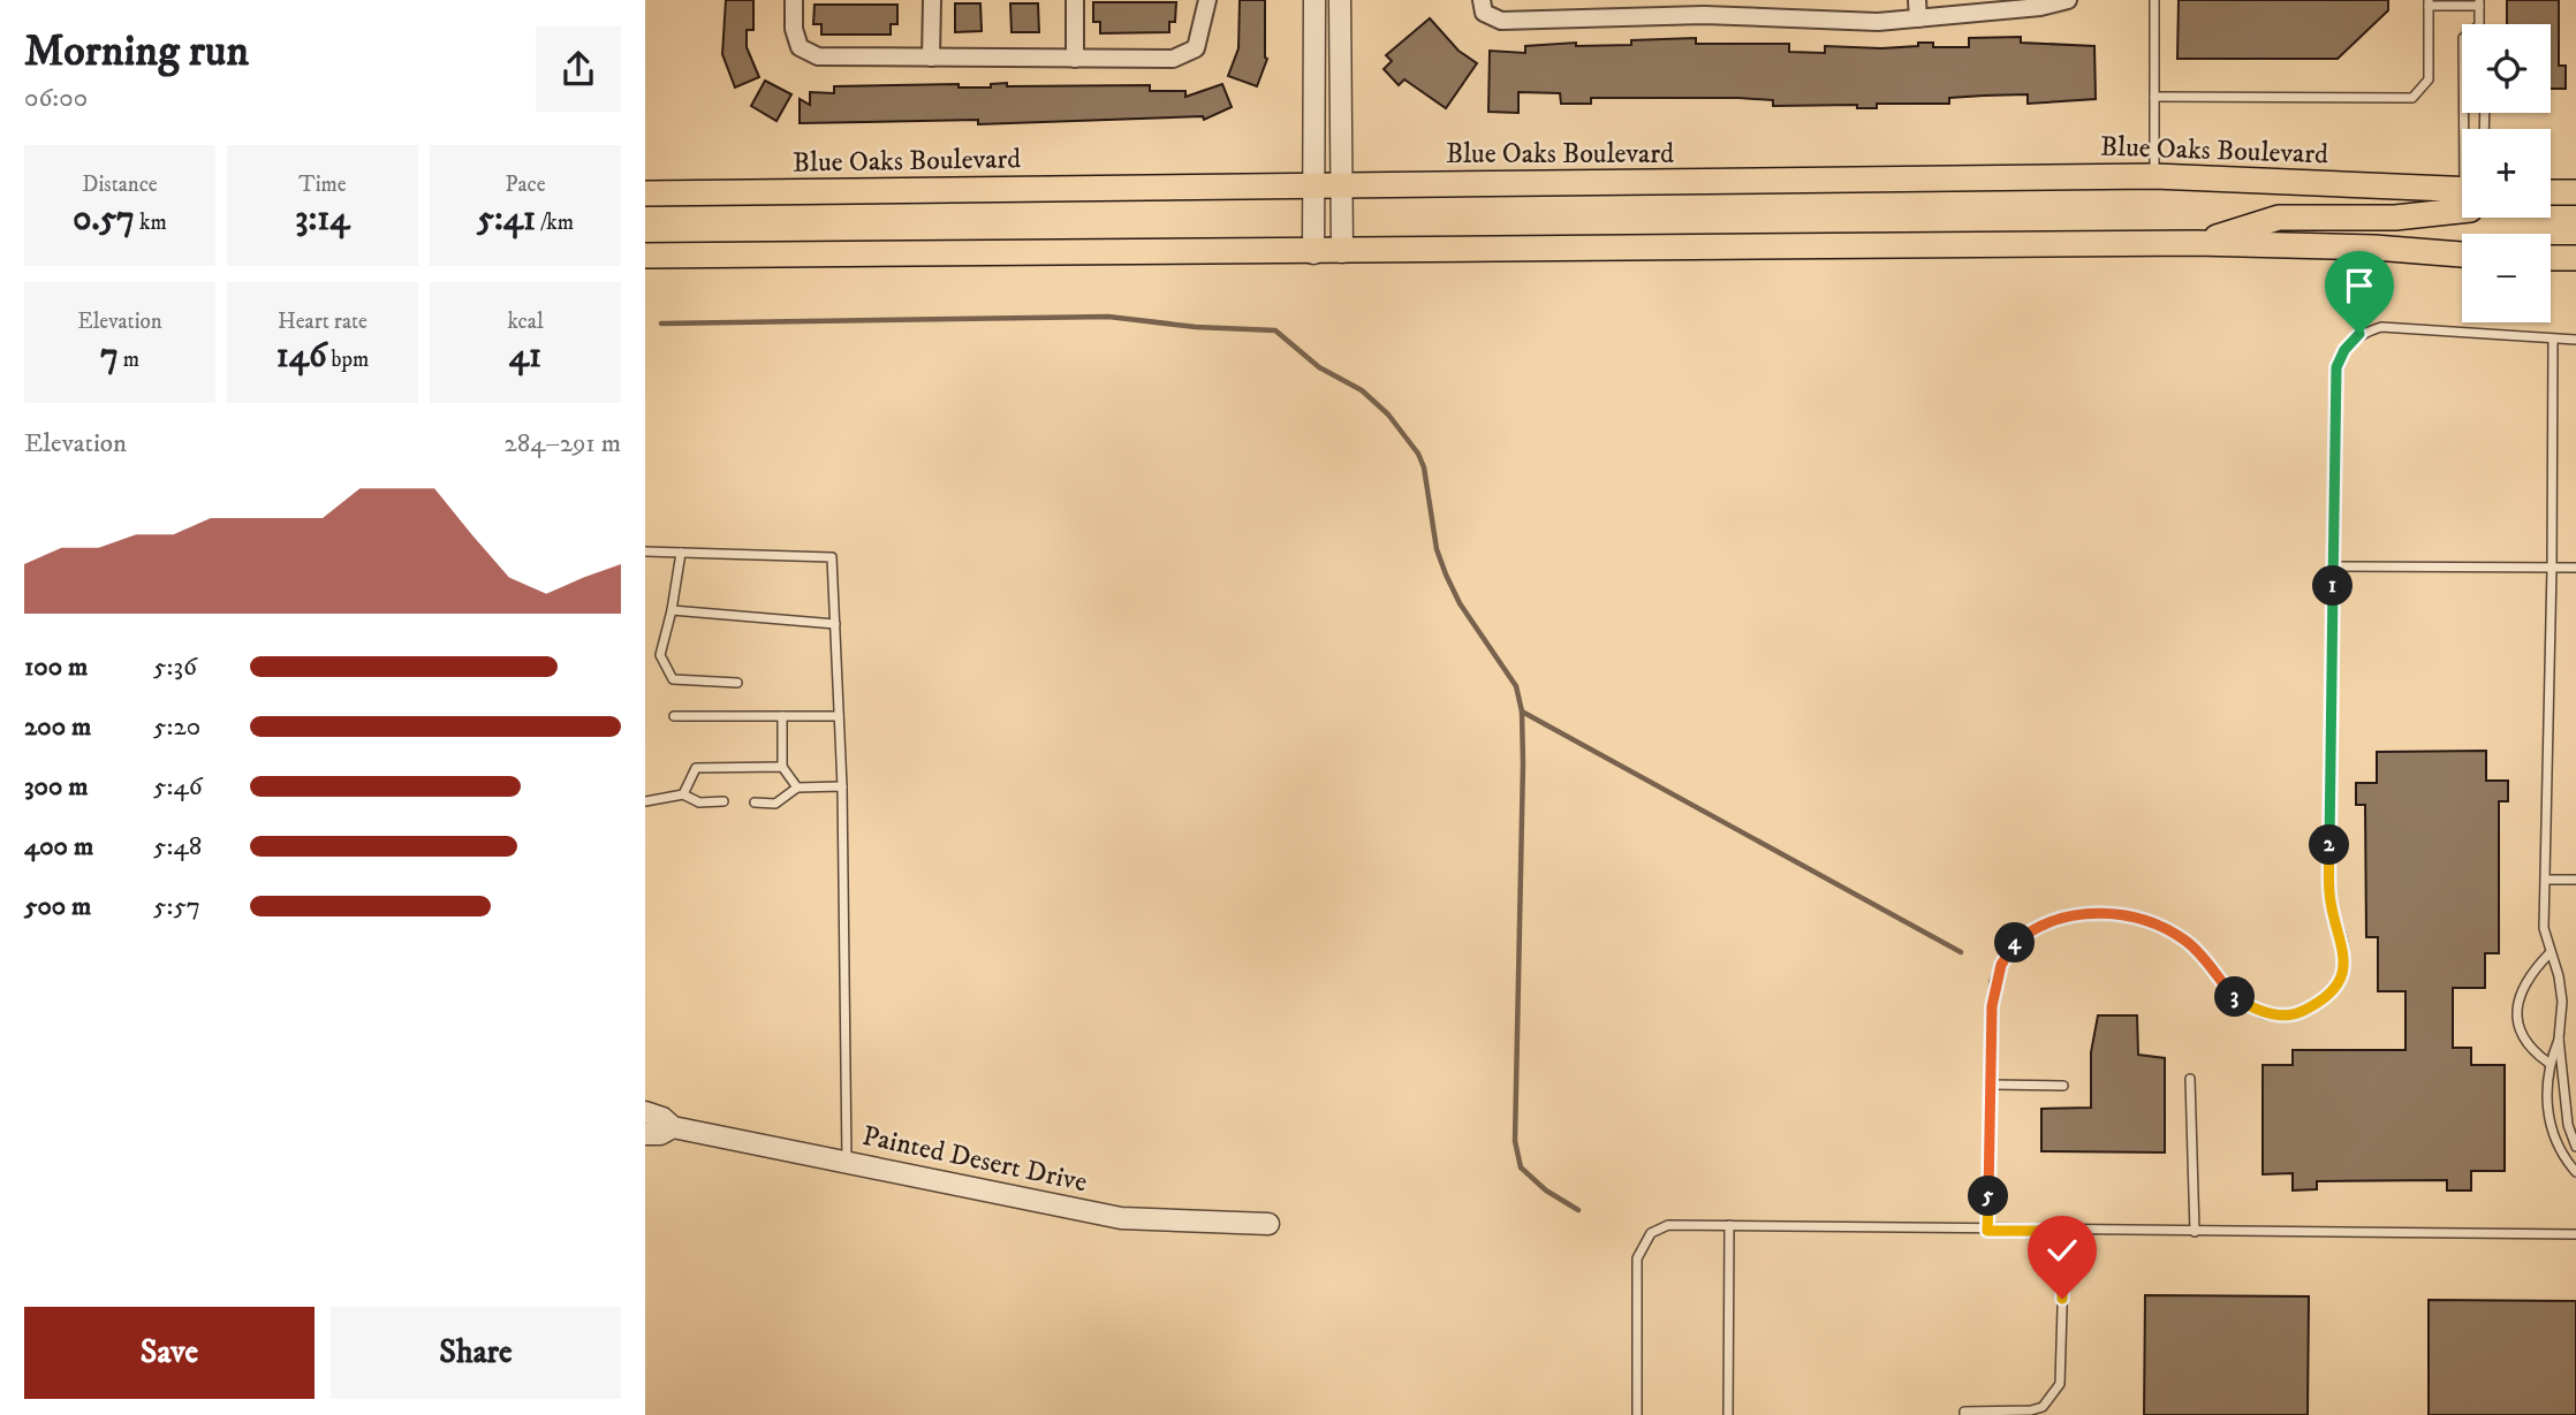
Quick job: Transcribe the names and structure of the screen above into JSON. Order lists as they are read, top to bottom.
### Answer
{
  "streets": {
    "main road": ["Blue Oaks Boulevard"],
    "street": ["Painted Desert Drive"]
  },
  "page": {
    "heading": ["Morning run", "06:00"],
    "map_buttons": ["+", "−"],
    "stats": [
      ["Distance", "0.57 km"],
      ["Time", "3:14"],
      ["Pace", "5:41 /km"],
      ["Elevation", "7 m"],
      ["Heart rate", "146 bpm"],
      ["kcal", "41"]
    ],
    "chart": ["Elevation", "284–291 m"],
    "pins": [
      "1",
      "2",
      "4",
      "3",
      "5"
    ],
    "list": [
      {
        "name": "100 m",
        "note": "5:36"
      },
      {
        "name": "200 m",
        "note": "5:20"
      },
      {
        "name": "300 m",
        "note": "5:46"
      },
      {
        "name": "400 m",
        "note": "5:48"
      },
      {
        "name": "500 m",
        "note": "5:57"
      }
    ],
    "buttons": ["Save", "Share"]
  }
}
